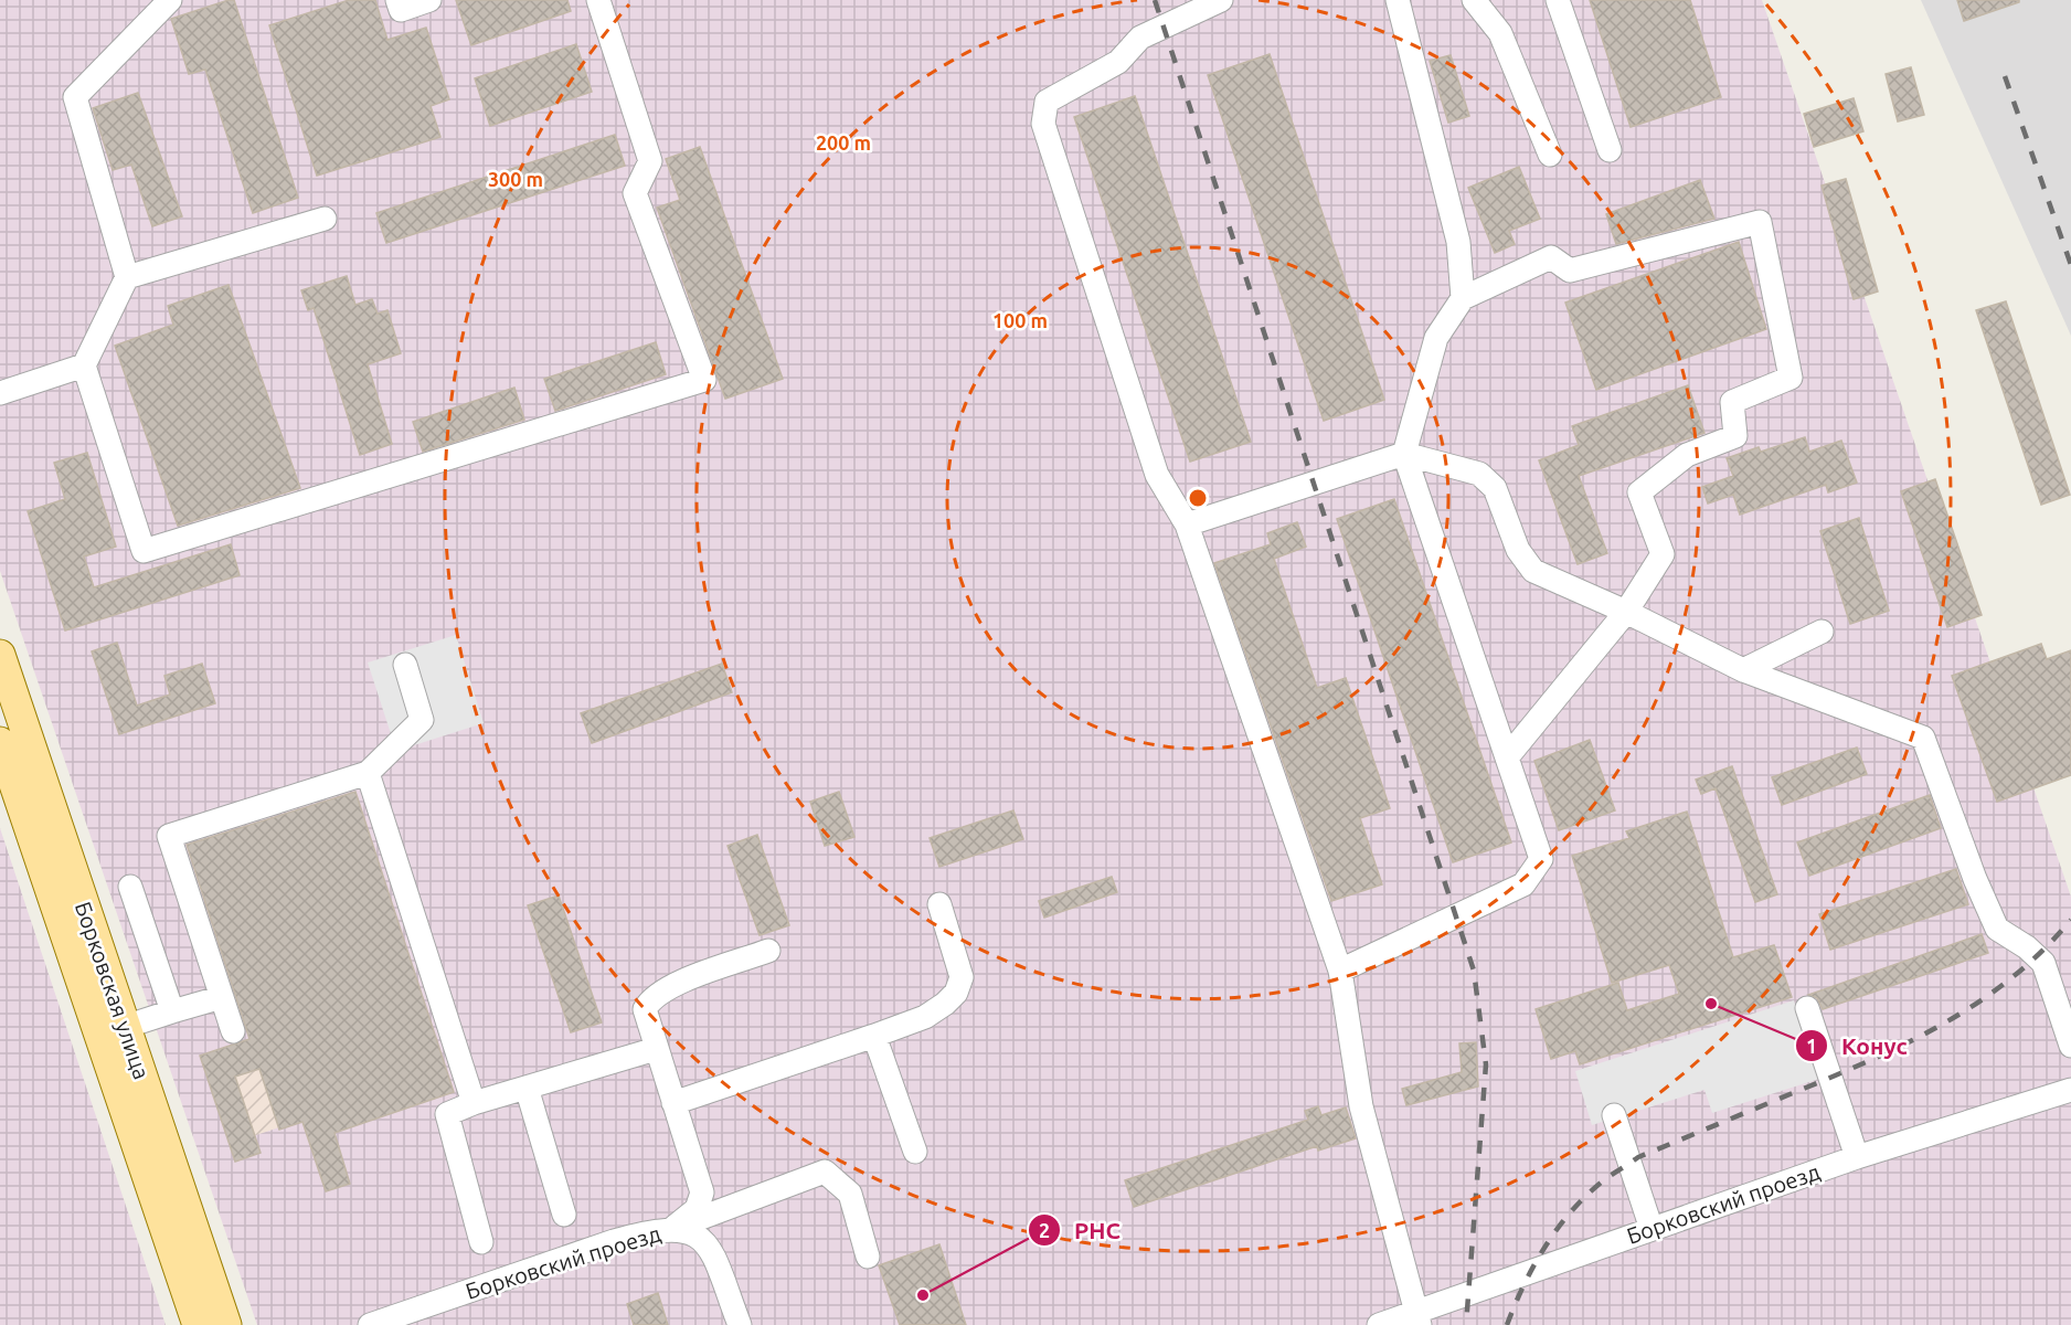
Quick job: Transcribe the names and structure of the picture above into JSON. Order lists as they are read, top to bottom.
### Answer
{
  "streets": {
    "main road": ["Борковская улица"],
    "street": ["Борковский проезд"]
  },
  "places": ["Конус", "РНС"],
  "rings": ["200 m", "300 m", "100 m"]
}
